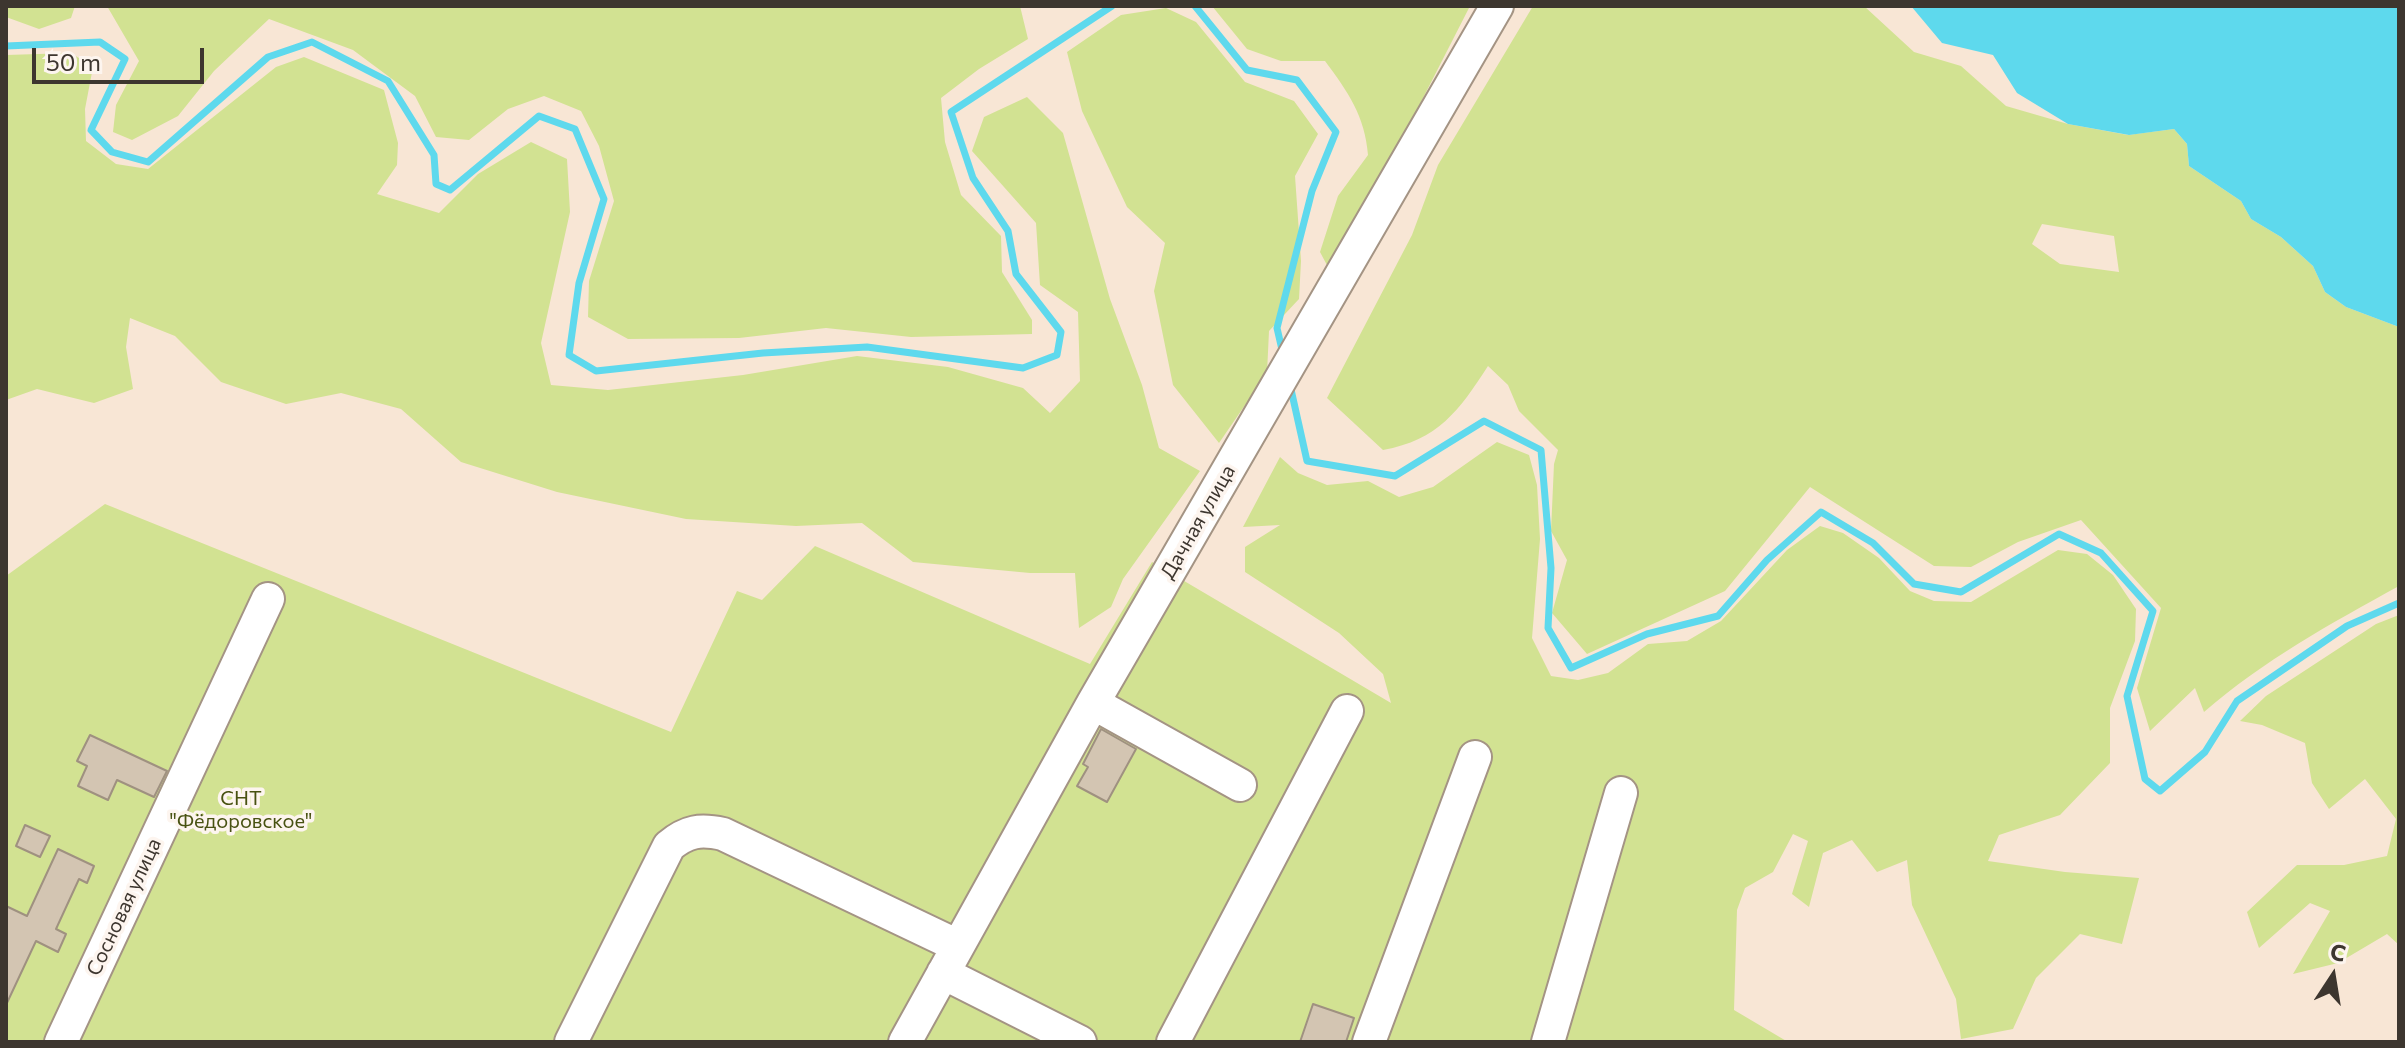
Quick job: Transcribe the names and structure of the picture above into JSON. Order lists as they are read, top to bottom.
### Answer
{
  "streets": {
    "street": ["Дачная улица", "Сосновая улица"]
  },
  "parks": ["СНТ \"Фёдоровское\""],
  "scale_bar": "50 m",
  "north": "top"
}
